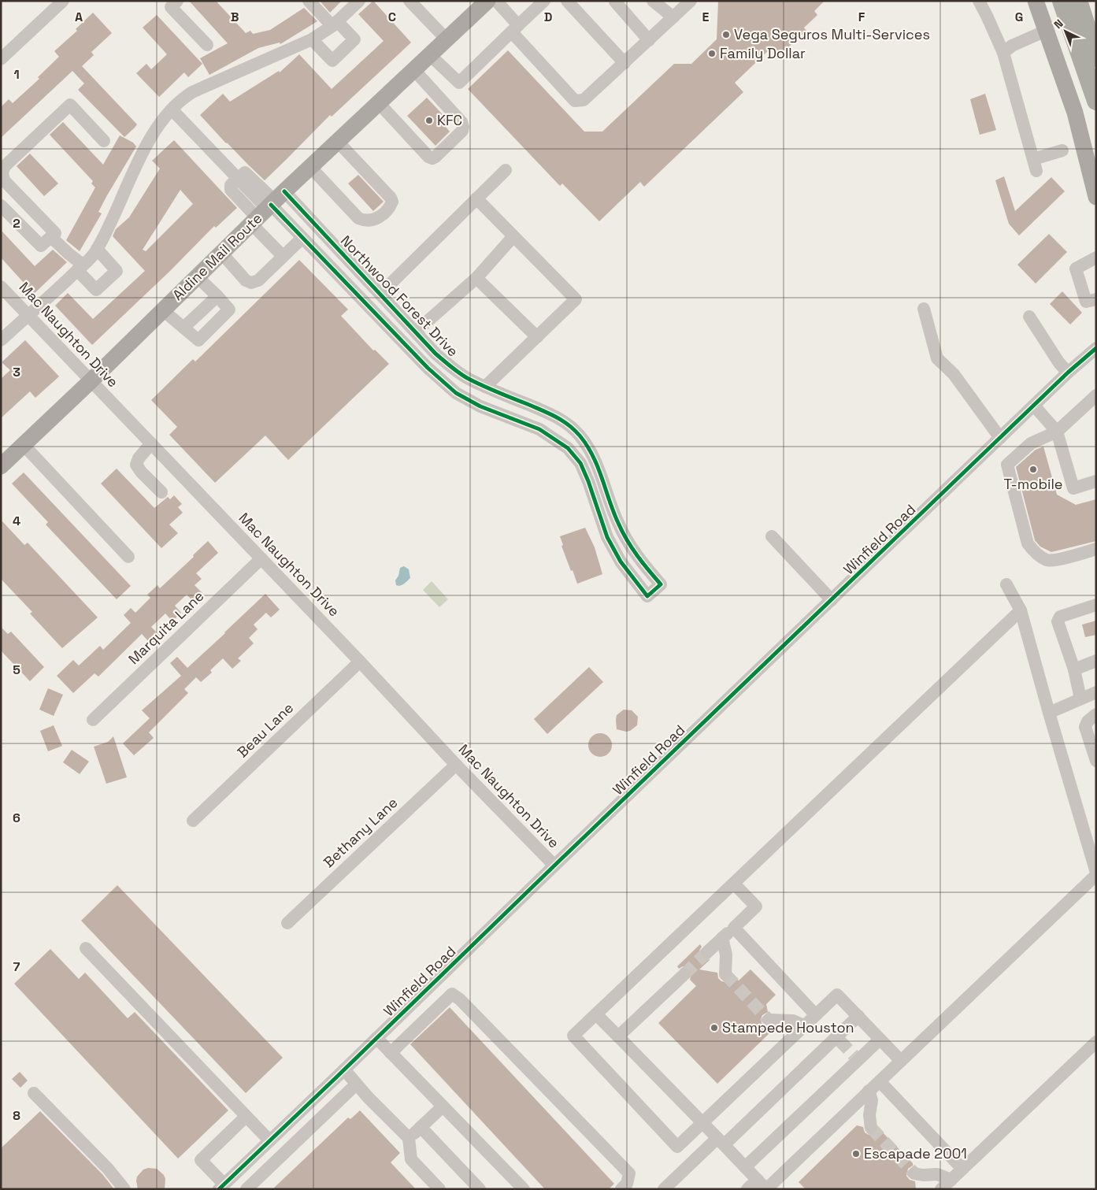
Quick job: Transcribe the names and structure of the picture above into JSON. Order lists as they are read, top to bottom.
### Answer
{
  "streets": {
    "main road": ["Aldine Mail Route"],
    "street": [
      "Northwood Forest Drive",
      "Mac Naughton Drive",
      "Winfield Road",
      "Marquita Lane",
      "Beau Lane",
      "Bethany Lane"
    ]
  },
  "crossings": [
    ["Aldine Mail Route", "Northwood Forest Drive"],
    ["Aldine Mail Route", "Mac Naughton Drive"],
    ["Mac Naughton Drive", "Winfield Road"],
    ["Mac Naughton Drive", "Marquita Lane"],
    ["Mac Naughton Drive", "Beau Lane"],
    ["Mac Naughton Drive", "Bethany Lane"]
  ],
  "places": [
    "Vega Seguros Multi-Services",
    "Family Dollar",
    "KFC",
    "T-mobile",
    "Stampede Houston",
    "Escapade 2001"
  ],
  "north": "top left",
  "grid": {
    "columns": [
      "A",
      "B",
      "C",
      "D",
      "E",
      "F",
      "G"
    ],
    "rows": [
      "1",
      "2",
      "3",
      "4",
      "5",
      "6",
      "7",
      "8"
    ]
  }
}
